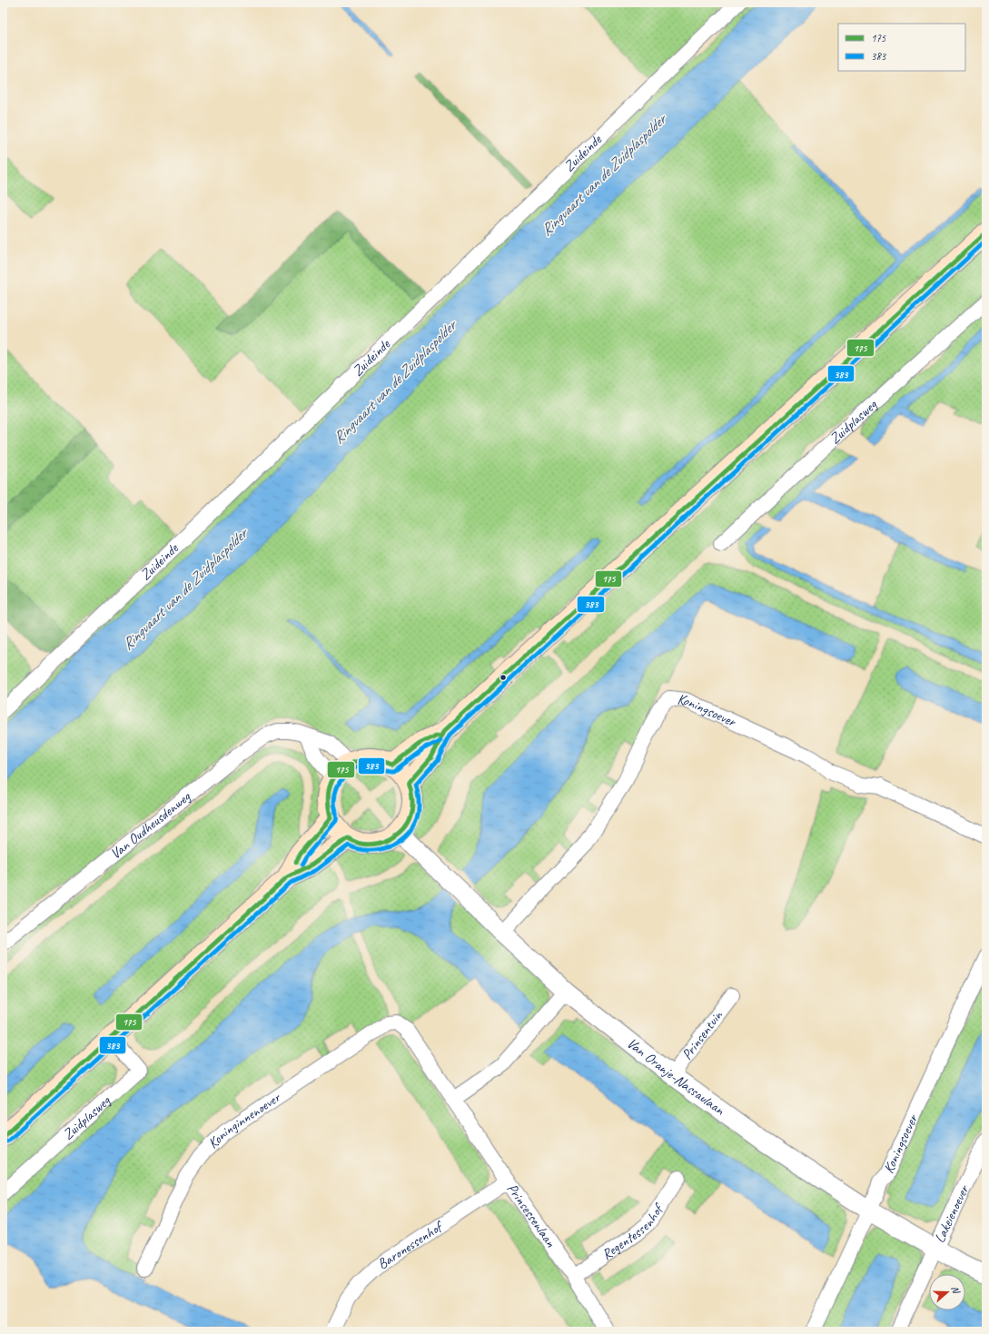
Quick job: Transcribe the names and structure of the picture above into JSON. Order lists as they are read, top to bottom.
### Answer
{
  "streets": {
    "street": [
      "Zuideinde",
      "Zuidplasweg",
      "Koningsoever",
      "Van Oudheusdenweg",
      "Prinsentuin",
      "Van Oranje-Nassaulaan",
      "Koninginnenoever",
      "Lakeienoever",
      "Prinsessenlaan",
      "Regentessenhof",
      "Baronessenhof"
    ]
  },
  "crossings": [
    ["Koningsoever", "Van Oranje-Nassaulaan"],
    ["Van Oudheusdenweg", "Van Oranje-Nassaulaan"],
    ["Prinsentuin", "Van Oranje-Nassaulaan"],
    ["Van Oranje-Nassaulaan", "Lakeienoever"],
    ["Koninginnenoever", "Prinsessenlaan"],
    ["Prinsessenlaan", "Regentessenhof"],
    ["Prinsessenlaan", "Baronessenhof"]
  ],
  "water": ["Ringvaart van de Zuidplaspolder"],
  "lines": ["transit line 175", "transit line 383"],
  "legend": ["175", "383"],
  "north": "right"
}
